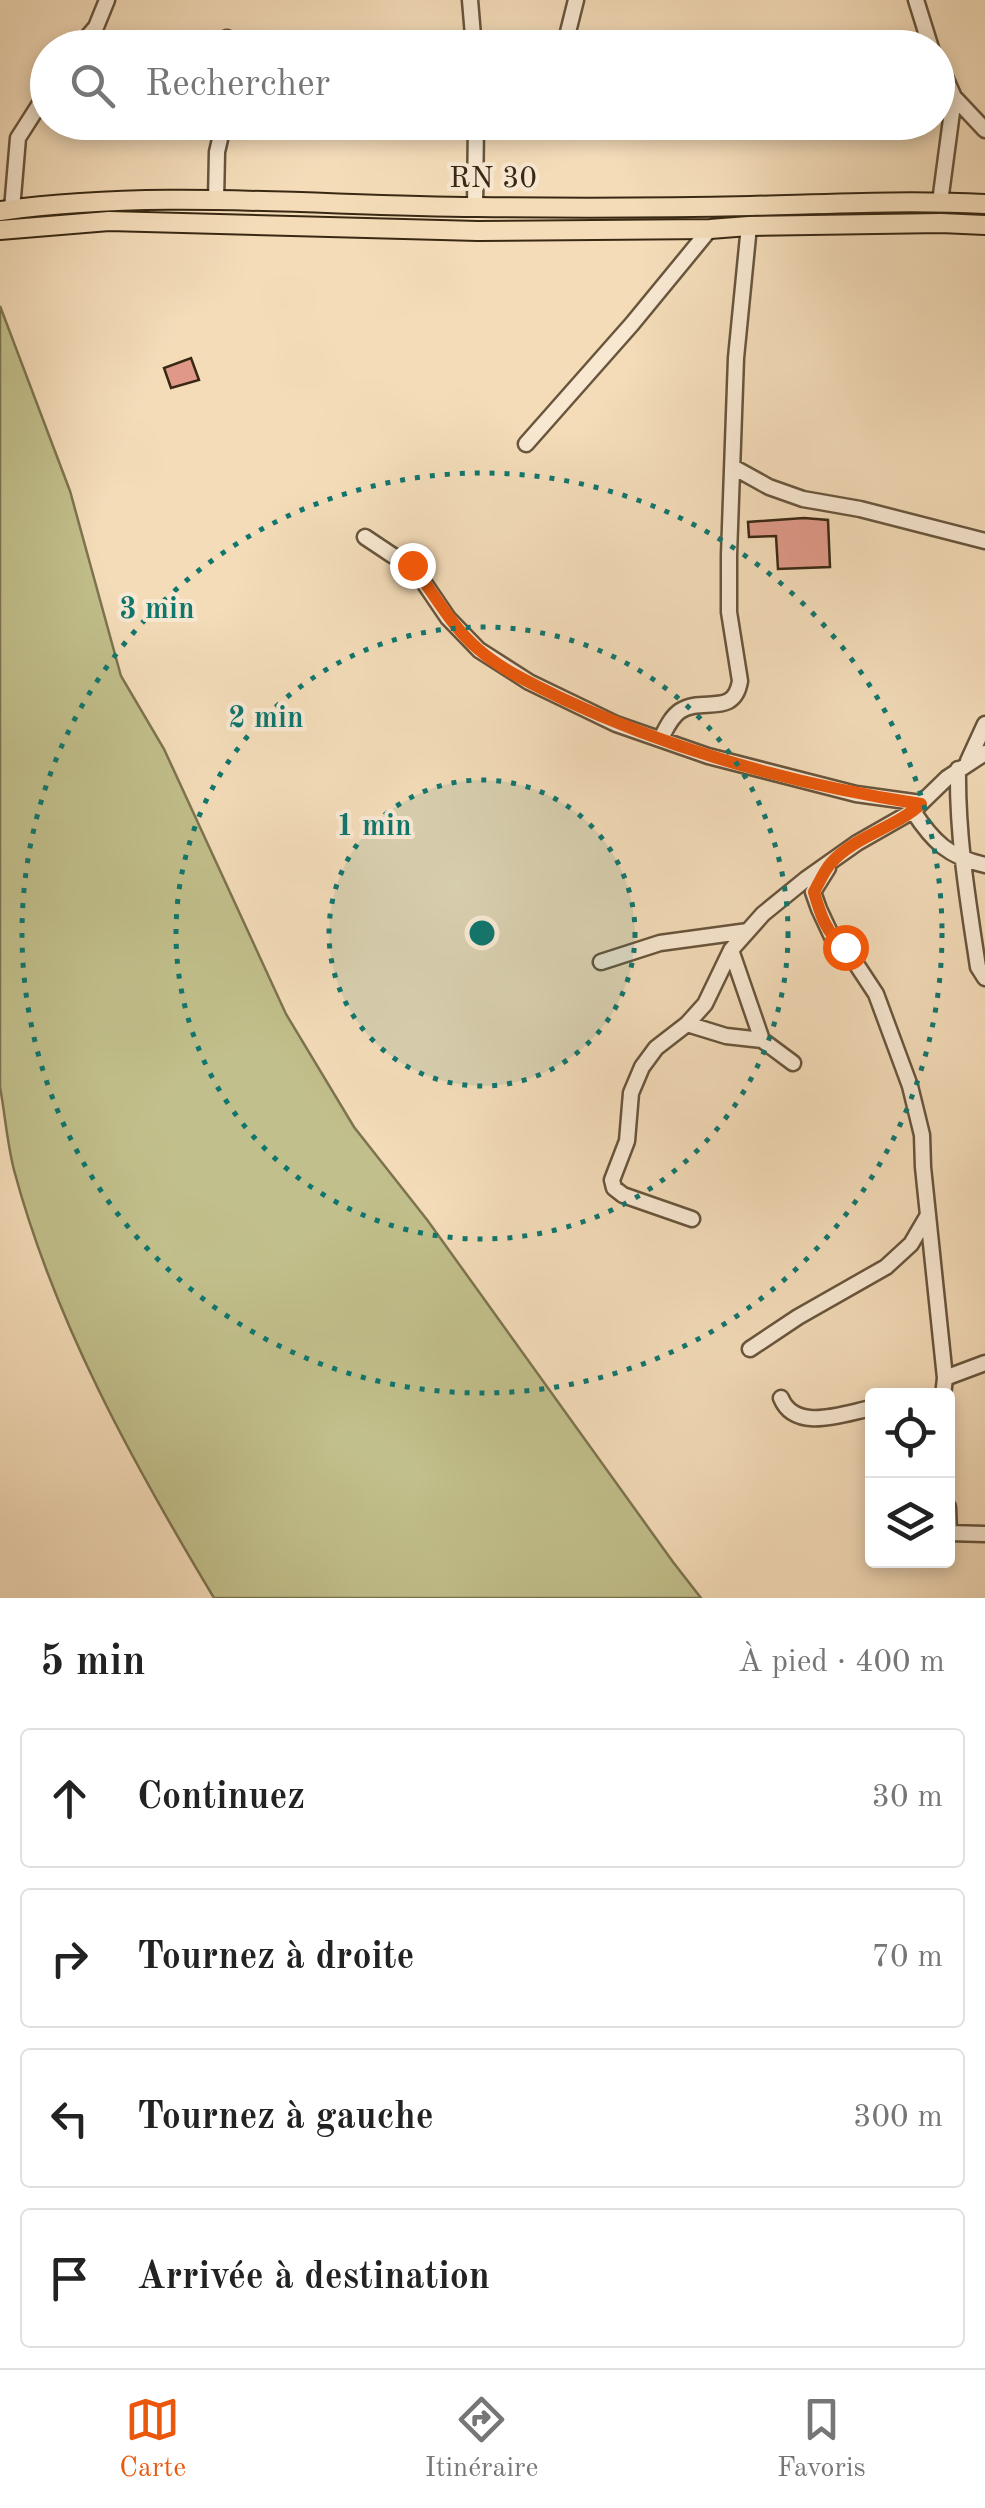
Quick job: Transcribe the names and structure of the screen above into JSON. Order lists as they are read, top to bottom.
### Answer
{
  "streets": {
    "main road": ["RN 30"]
  },
  "page": {
    "search": "Rechercher",
    "heading": ["5 min", "À pied · 400 m"],
    "list": [
      ["Continuez", "30 m"],
      ["Tournez à droite", "70 m"],
      ["Tournez à gauche", "300 m"],
      "Arrivée à destination"
    ],
    "nav": ["Carte", "Itinéraire", "Favoris"]
  },
  "rings": ["3 min", "2 min", "1 min"]
}
